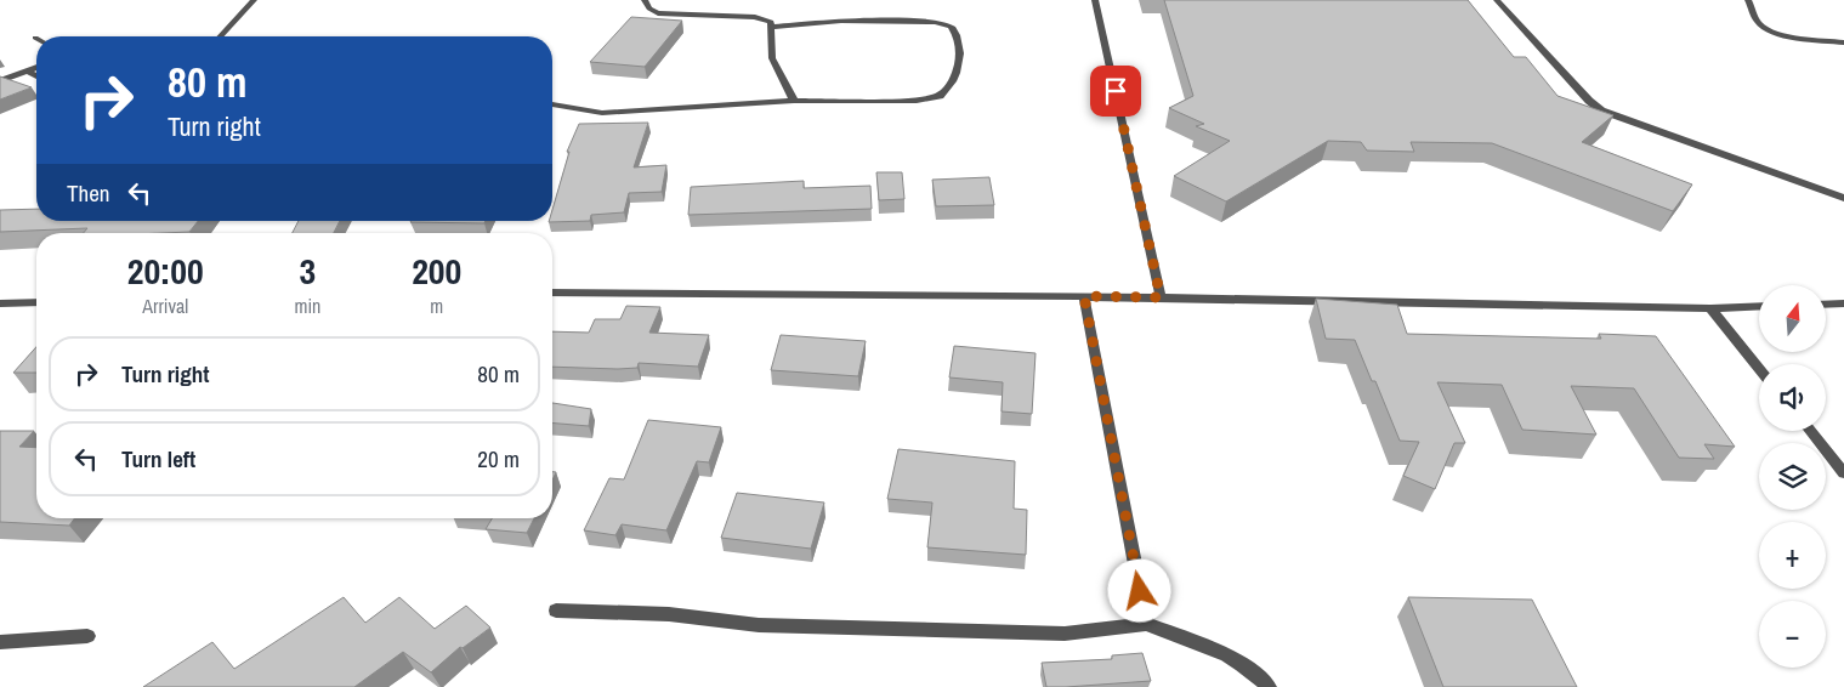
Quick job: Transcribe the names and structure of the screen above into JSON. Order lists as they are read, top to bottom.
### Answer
{
  "north": "top",
  "page": {
    "turn": ["80 m", "Turn right"],
    "then": "Then",
    "eta": [
      "20:00",
      "Arrival",
      "3",
      "min",
      "200",
      "m"
    ],
    "map_buttons": ["+", "−"],
    "list": [
      {
        "name": "Turn right",
        "value": "80 m"
      },
      {
        "name": "Turn left",
        "value": "20 m"
      }
    ]
  }
}
